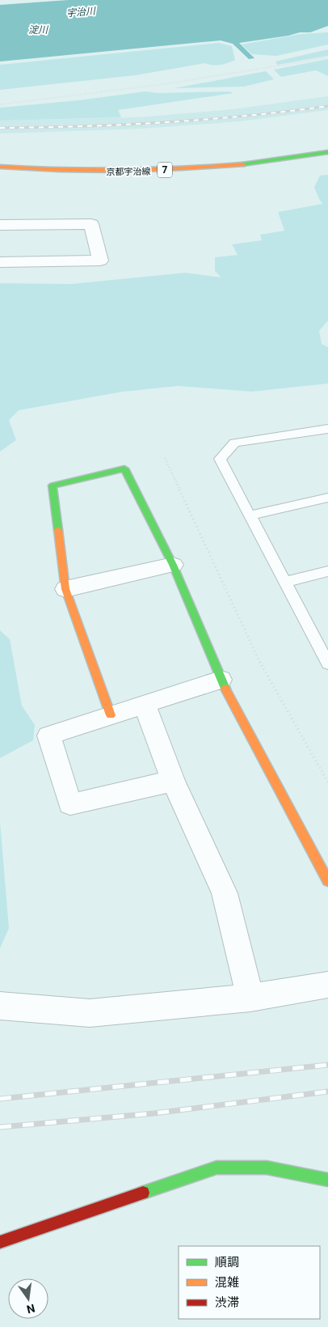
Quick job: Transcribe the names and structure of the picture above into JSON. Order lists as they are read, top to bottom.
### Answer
{
  "streets": {
    "street": ["7", "京都宇治線"]
  },
  "water": ["宇治川", "淀川"],
  "legend": ["順調", "混雑", "渋滞"],
  "north": "bottom"
}
